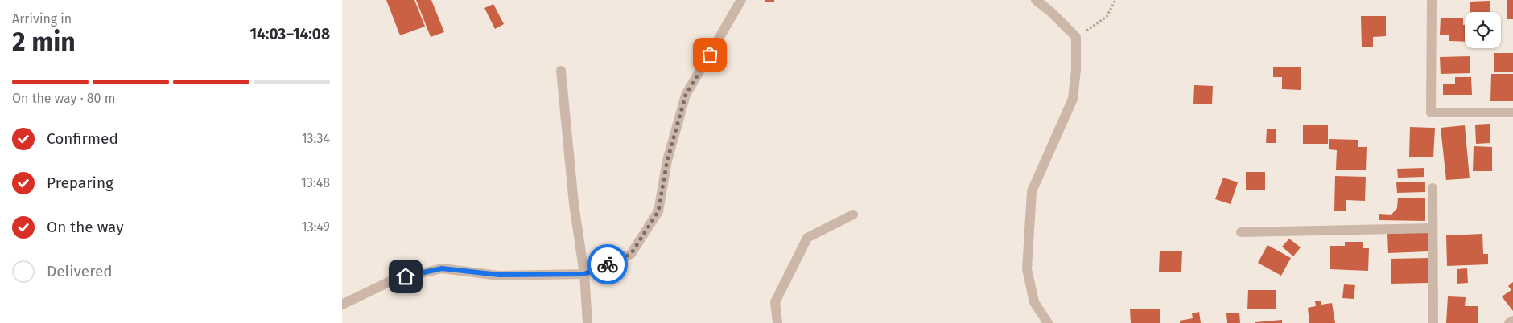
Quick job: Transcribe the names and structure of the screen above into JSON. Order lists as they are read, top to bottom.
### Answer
{
  "page": {
    "heading": ["2 min", "Arriving in", "14:03–14:08"],
    "bar": "On the way · 80 m",
    "list": [
      ["Confirmed", "13:34"],
      ["Preparing", "13:48"],
      ["On the way", "13:49"],
      "Delivered"
    ]
  }
}
